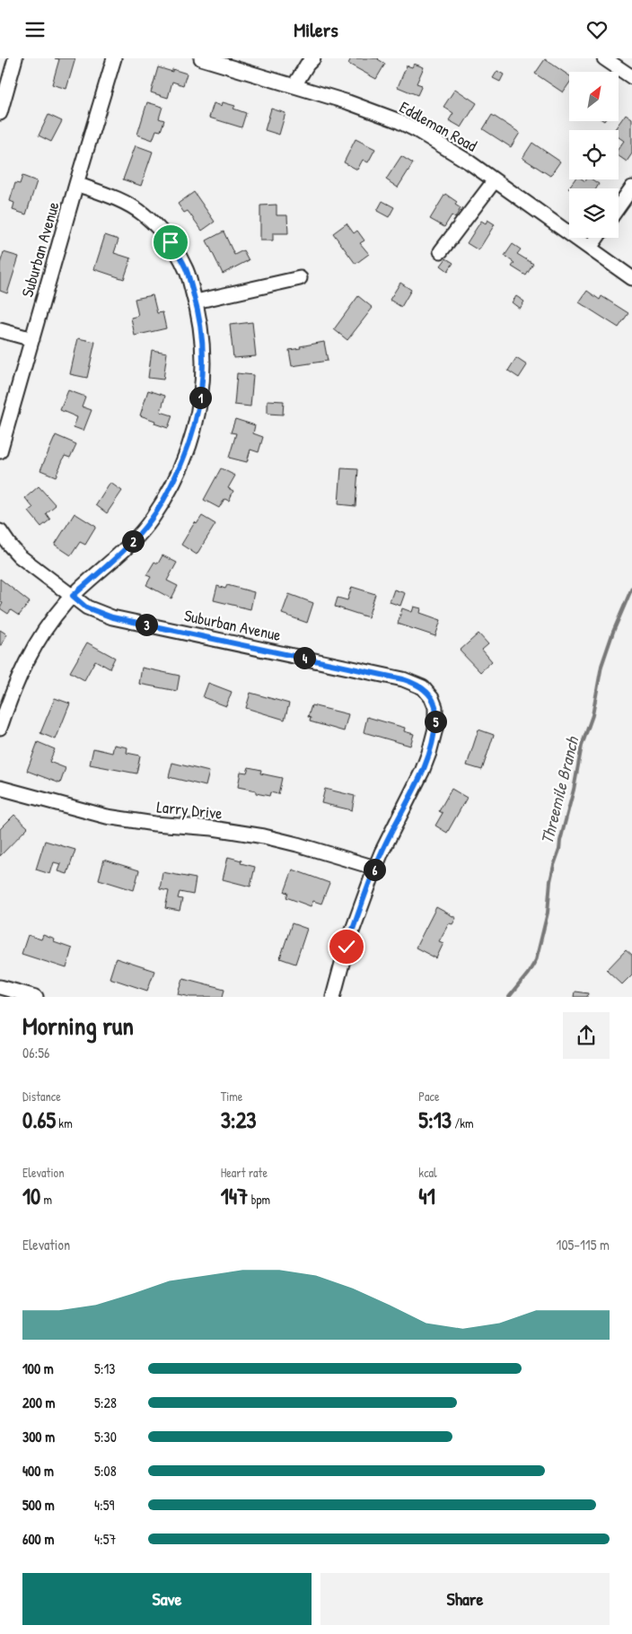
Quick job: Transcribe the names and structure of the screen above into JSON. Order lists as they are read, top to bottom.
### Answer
{
  "streets": {
    "street": ["Eddleman Road", "Suburban Avenue", "Larry Drive"]
  },
  "crossings": [
    ["Suburban Avenue", "Larry Drive"]
  ],
  "water": ["Threemile Branch"],
  "north": "top right",
  "page": {
    "header": "Milers",
    "pins": [
      "1",
      "2",
      "3",
      "4",
      "5",
      "6"
    ],
    "heading": ["Morning run", "06:56"],
    "stats": [
      ["Distance", "0.65 km"],
      ["Time", "3:23"],
      ["Pace", "5:13 /km"],
      ["Elevation", "10 m"],
      ["Heart rate", "147 bpm"],
      ["kcal", "41"]
    ],
    "chart": ["Elevation", "105–115 m"],
    "list": [
      {
        "name": "100 m",
        "note": "5:13"
      },
      {
        "name": "200 m",
        "note": "5:28"
      },
      {
        "name": "300 m",
        "note": "5:30"
      },
      {
        "name": "400 m",
        "note": "5:08"
      },
      {
        "name": "500 m",
        "note": "4:59"
      },
      {
        "name": "600 m",
        "note": "4:57"
      }
    ],
    "buttons": ["Save", "Share"]
  }
}
